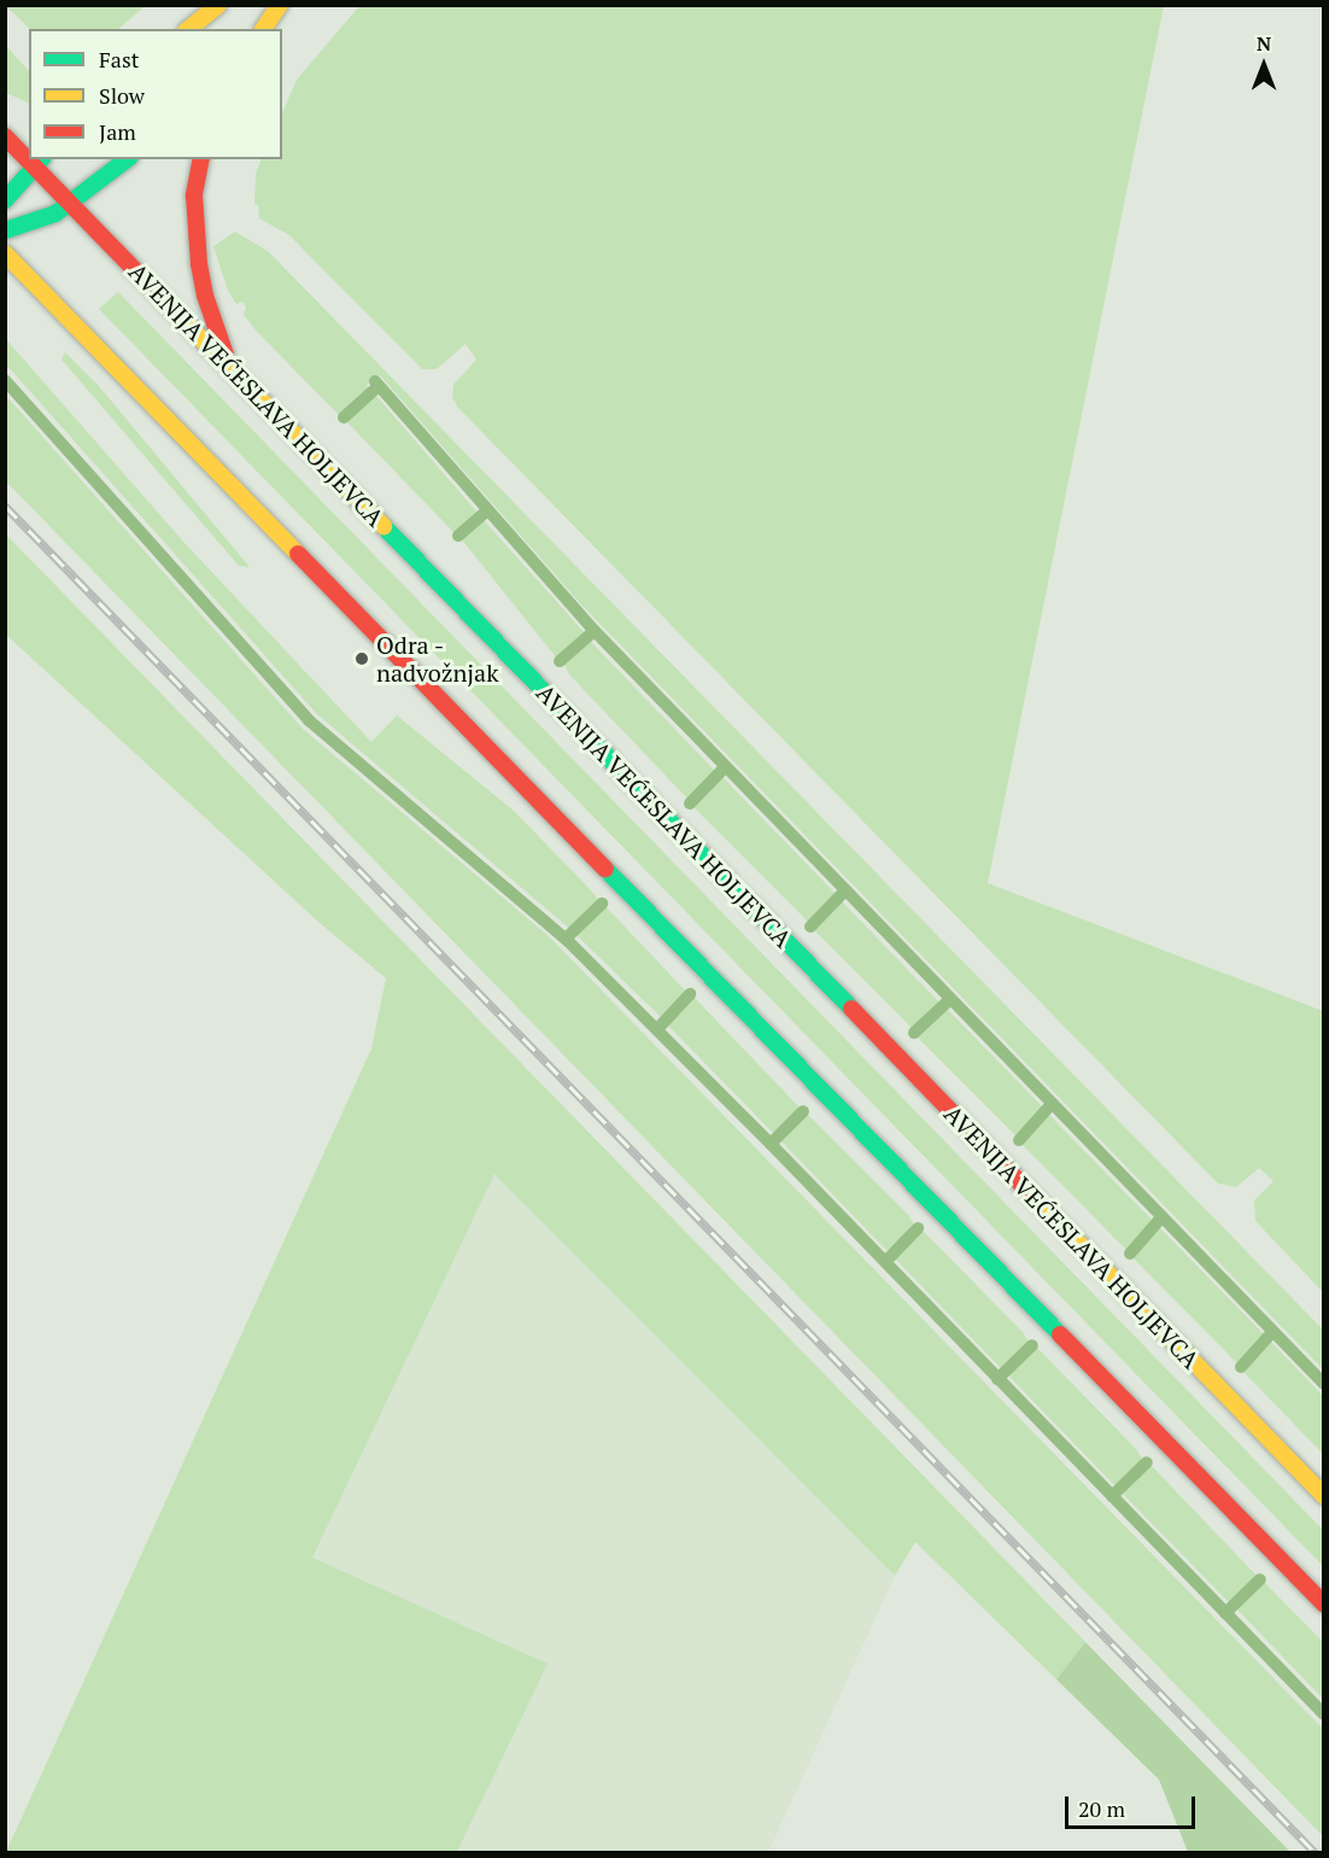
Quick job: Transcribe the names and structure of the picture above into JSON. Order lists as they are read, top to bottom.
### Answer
{
  "streets": {
    "main road": ["AVENIJA VEĆESLAVA HOLJEVCA"]
  },
  "places": ["Odra - nadvožnjak"],
  "legend": ["Fast", "Slow", "Jam"],
  "scale_bar": "20 m",
  "north": "top"
}
